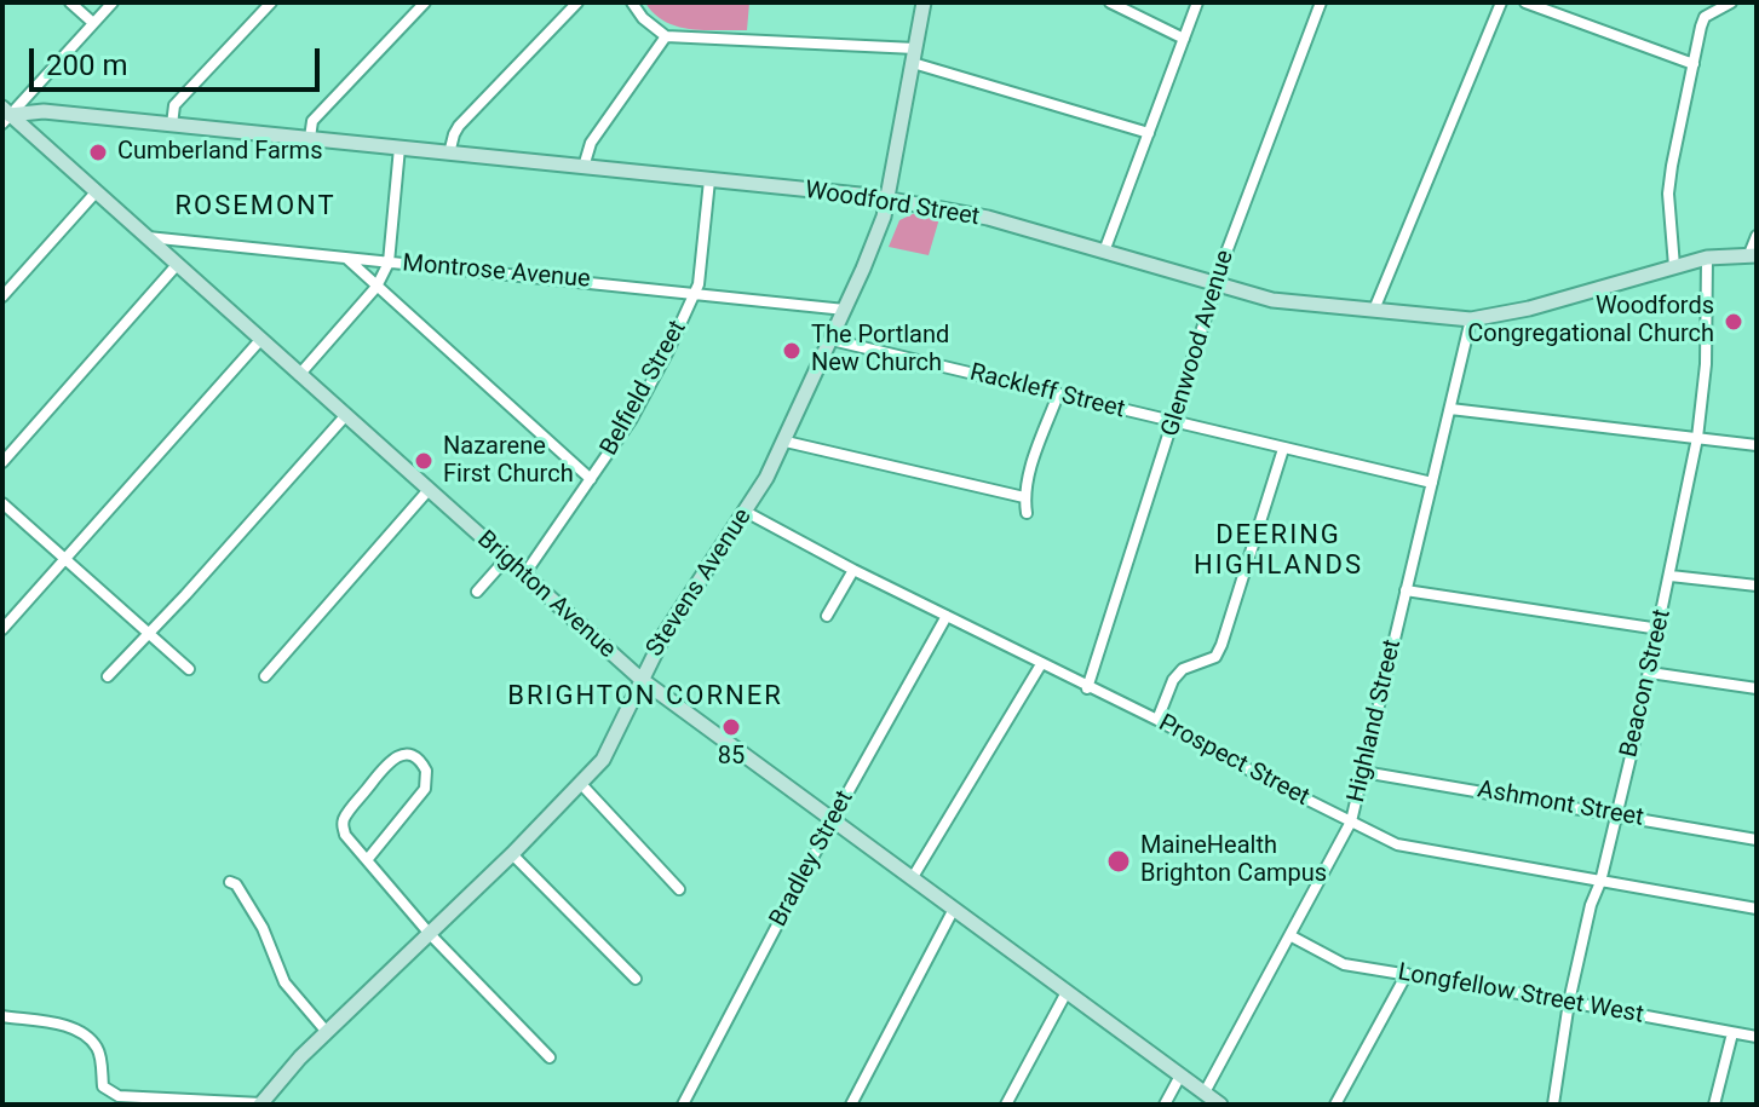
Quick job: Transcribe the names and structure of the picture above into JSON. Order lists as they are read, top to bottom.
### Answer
{
  "streets": {
    "main road": ["Woodford Street", "Stevens Avenue", "Brighton Avenue"],
    "street": [
      "Montrose Avenue",
      "Glenwood Avenue",
      "Belfield Street",
      "Rackleff Street",
      "Beacon Street",
      "Highland Street",
      "Prospect Street",
      "Ashmont Street",
      "Bradley Street",
      "Longfellow Street West"
    ]
  },
  "crossings": [
    ["Woodford Street", "Glenwood Avenue"],
    ["Woodford Street", "Belfield Street"],
    ["Woodford Street", "Stevens Avenue"],
    ["Woodford Street", "Brighton Avenue"],
    ["Woodford Street", "Beacon Street"],
    ["Woodford Street", "Highland Street"],
    ["Montrose Avenue", "Belfield Street"],
    ["Montrose Avenue", "Stevens Avenue"],
    ["Montrose Avenue", "Brighton Avenue"],
    ["Glenwood Avenue", "Rackleff Street"],
    ["Glenwood Avenue", "Prospect Street"],
    ["Belfield Street", "Brighton Avenue"],
    ["Rackleff Street", "Stevens Avenue"],
    ["Rackleff Street", "Highland Street"],
    ["Stevens Avenue", "Brighton Avenue"],
    ["Stevens Avenue", "Prospect Street"],
    ["Brighton Avenue", "Highland Street"],
    ["Brighton Avenue", "Bradley Street"],
    ["Beacon Street", "Prospect Street"],
    ["Beacon Street", "Ashmont Street"],
    ["Beacon Street", "Longfellow Street West"],
    ["Highland Street", "Prospect Street"],
    ["Highland Street", "Ashmont Street"],
    ["Highland Street", "Longfellow Street West"],
    ["Prospect Street", "Bradley Street"]
  ],
  "districts": ["ROSEMONT", "DEERING HIGHLANDS", "BRIGHTON CORNER"],
  "places": [
    "Cumberland Farms",
    "Woodfords Congregational Church",
    "The Portland New Church",
    "Nazarene First Church",
    "85",
    "MaineHealth Brighton Campus"
  ],
  "scale_bar": "200 m"
}
